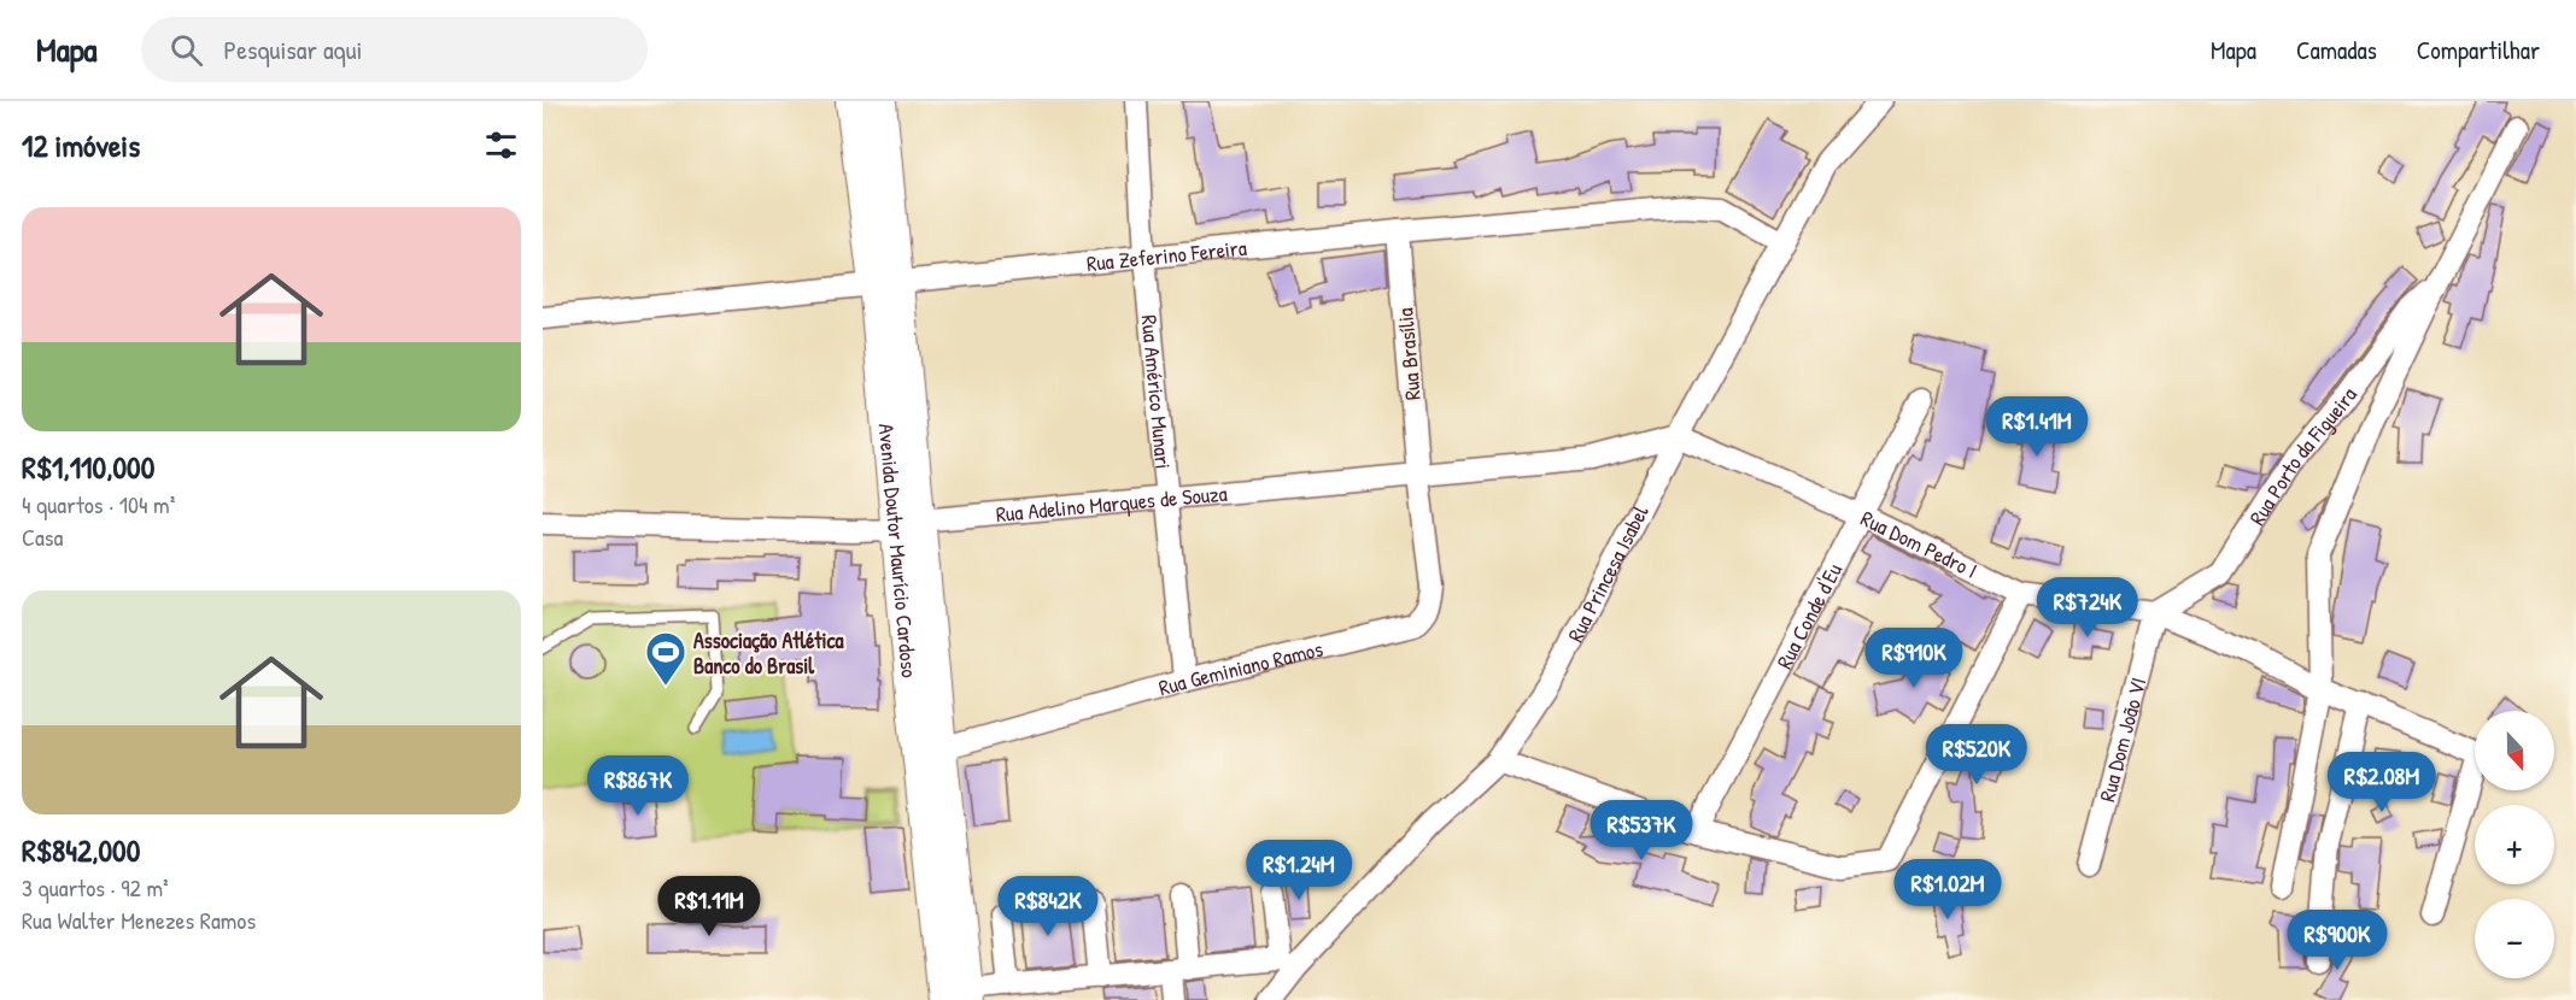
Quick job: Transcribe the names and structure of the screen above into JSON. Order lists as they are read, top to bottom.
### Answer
{
  "streets": {
    "street": [
      "Rua Zeferino Fereira",
      "Rua Brasília",
      "Rua Américo Munari",
      "Rua Porto da Figueira",
      "Rua Adelino Marques de Souza",
      "Rua Dom Pedro I",
      "Avenida Doutor Maurício Cardoso",
      "Rua Princesa Isabel",
      "Rua Conde d'Eu",
      "Rua Geminiano Ramos",
      "Rua Dom João VI"
    ]
  },
  "crossings": [
    ["Rua Zeferino Fereira", "Rua Brasília"],
    ["Rua Zeferino Fereira", "Rua Américo Munari"],
    ["Rua Zeferino Fereira", "Avenida Doutor Maurício Cardoso"],
    ["Rua Zeferino Fereira", "Rua Princesa Isabel"],
    ["Rua Brasília", "Rua Adelino Marques de Souza"],
    ["Rua Brasília", "Rua Geminiano Ramos"],
    ["Rua Américo Munari", "Rua Adelino Marques de Souza"],
    ["Rua Américo Munari", "Rua Geminiano Ramos"],
    ["Rua Porto da Figueira", "Rua Dom Pedro I"],
    ["Rua Porto da Figueira", "Rua Dom João VI"],
    ["Rua Adelino Marques de Souza", "Rua Dom Pedro I"],
    ["Rua Adelino Marques de Souza", "Avenida Doutor Maurício Cardoso"],
    ["Rua Adelino Marques de Souza", "Rua Princesa Isabel"],
    ["Rua Adelino Marques de Souza", "Rua Geminiano Ramos"],
    ["Rua Dom Pedro I", "Rua Princesa Isabel"],
    ["Rua Dom Pedro I", "Rua Conde d'Eu"],
    ["Rua Dom Pedro I", "Rua Dom João VI"],
    ["Avenida Doutor Maurício Cardoso", "Rua Geminiano Ramos"]
  ],
  "places": {
    "sports": ["Associação Atlética Banco do Brasil"]
  },
  "north": "bottom",
  "page": {
    "header": "Mapa",
    "search": "Pesquisar aqui",
    "nav": ["Mapa", "Camadas", "Compartilhar"],
    "heading": "12 imóveis",
    "list": [
      {
        "name": "R$1,110,000",
        "note": "4 quartos · 104 m² · Casa"
      },
      {
        "name": "R$842,000",
        "note": "3 quartos · 92 m² · Rua Walter Menezes Ramos"
      }
    ],
    "price": [
      "R$1.41M",
      "R$724K",
      "R$910K",
      "R$520K",
      "R$2.08M",
      "R$867K",
      "R$537K",
      "R$1.24M",
      "R$1.02M",
      "R$1.11M",
      "R$842K",
      "R$900K"
    ],
    "map_buttons": ["+", "−"]
  }
}
